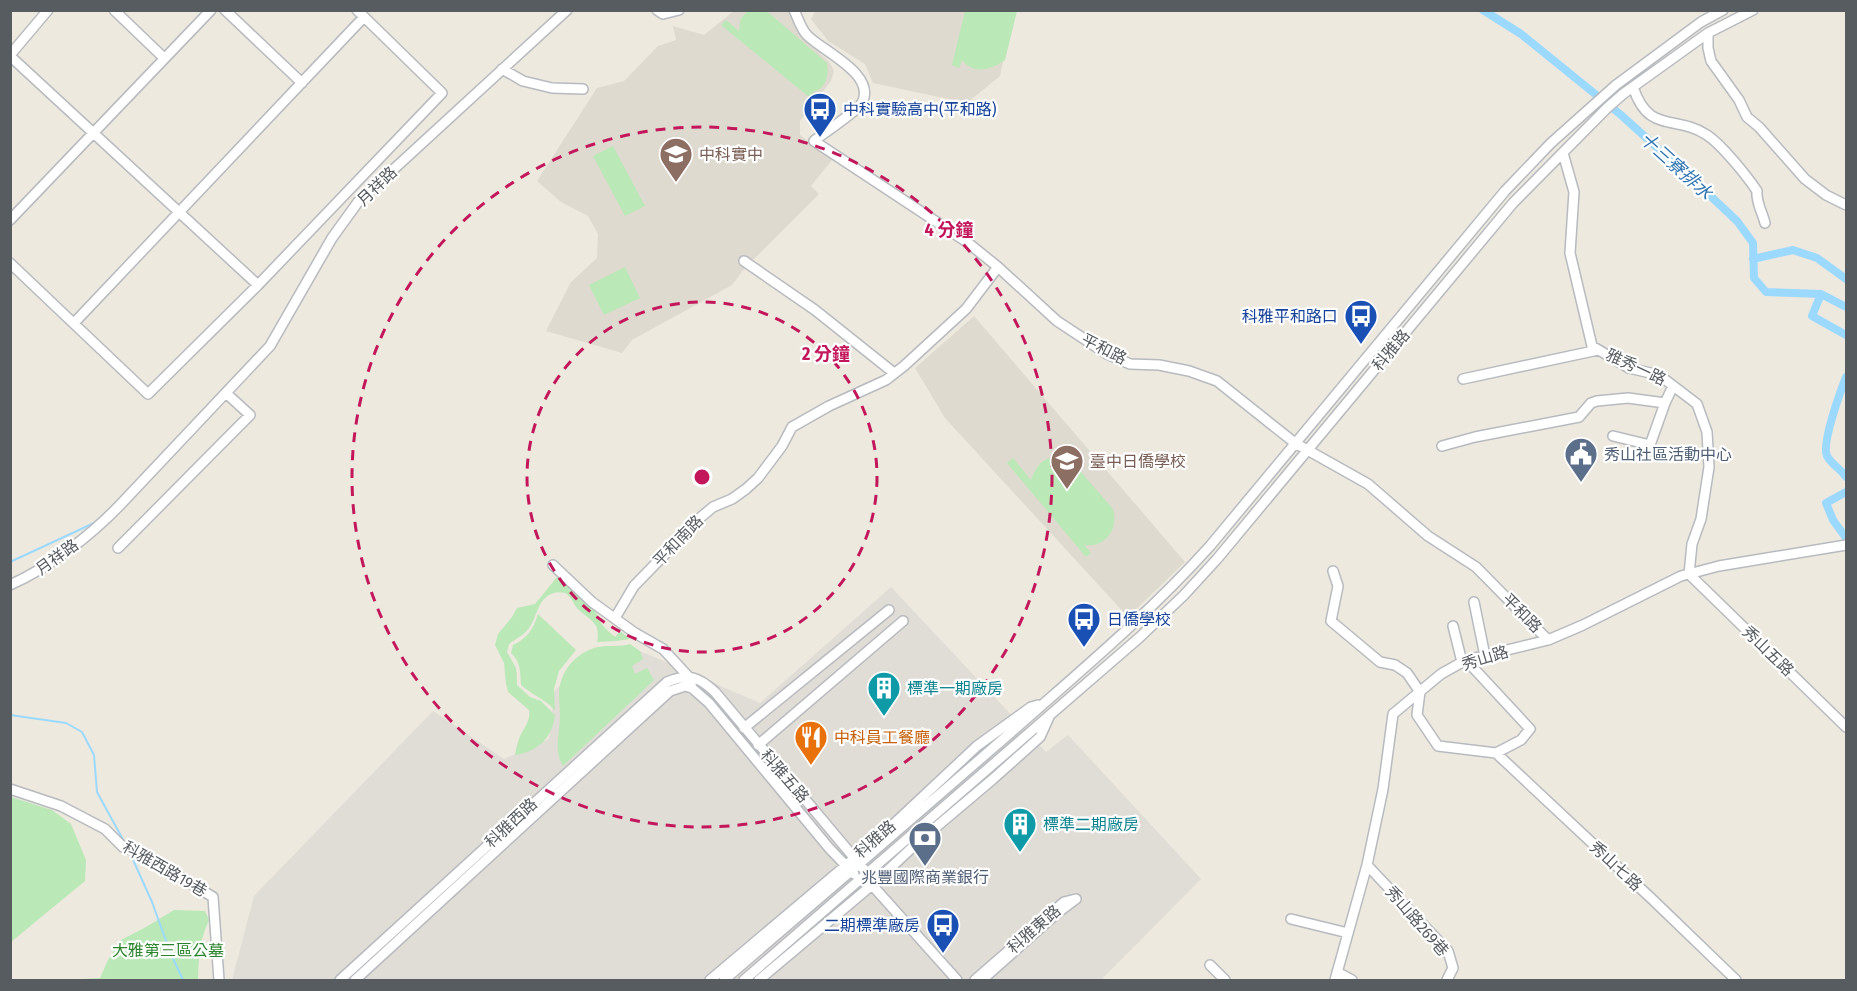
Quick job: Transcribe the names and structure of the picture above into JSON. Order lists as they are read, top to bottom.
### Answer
{
  "streets": {
    "street": [
      "月祥路",
      "平和路",
      "科雅路",
      "雅秀一路",
      "平和南路",
      "秀山五路",
      "秀山路",
      "科雅五路",
      "科雅西路",
      "秀山七路",
      "科雅西路19巷",
      "秀山路269巷",
      "科雅東路"
    ]
  },
  "crossings": [
    ["平和路", "科雅路"],
    ["平和路", "平和南路"],
    ["平和路", "秀山路"],
    ["科雅路", "雅秀一路"],
    ["科雅路", "科雅五路"],
    ["雅秀一路", "秀山五路"],
    ["雅秀一路", "秀山路"],
    ["秀山五路", "秀山路"],
    ["秀山路", "秀山路269巷"],
    ["科雅五路", "科雅西路"]
  ],
  "water": ["十三寮排水"],
  "parks": ["大雅第三區公墓"],
  "places": {
    "bus stop": [
      "中科實驗高中(平和路)",
      "科雅平和路口",
      "日僑學校",
      "二期標準廠房"
    ],
    "school or university": ["中科實中", "臺中日僑學校"],
    "public building": ["秀山社區活動中心"],
    "building": ["標準一期廠房", "標準二期廠房"],
    "restaurant": ["中科員工餐廳"],
    "bank": ["兆豐國際商業銀行"]
  },
  "rings": ["4 分鐘", "2 分鐘"]
}
